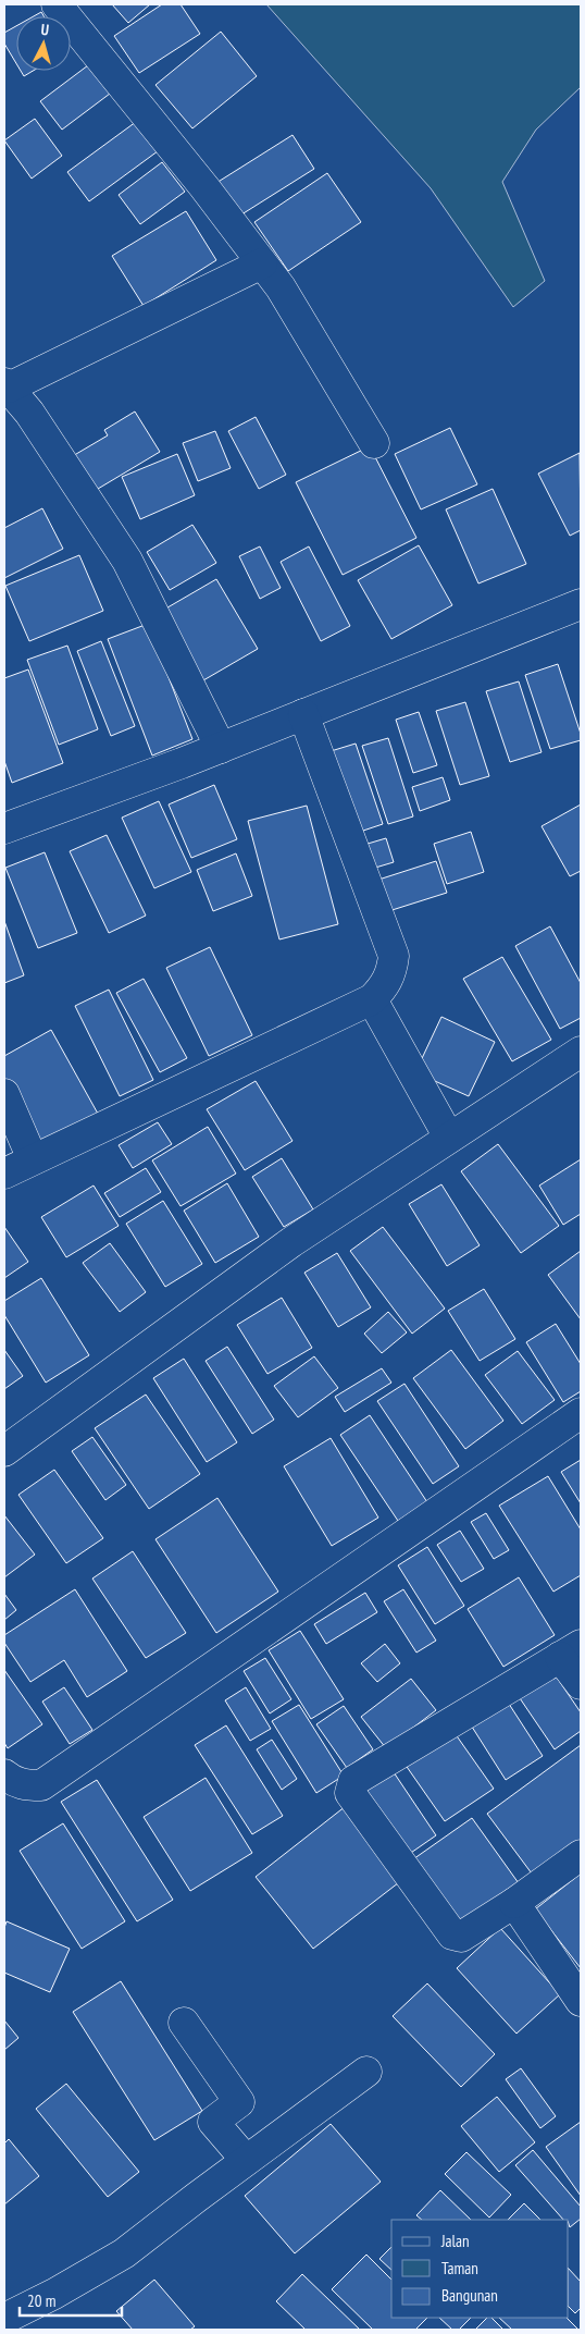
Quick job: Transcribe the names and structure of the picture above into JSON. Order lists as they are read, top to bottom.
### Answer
{
  "legend": ["Jalan", "Taman", "Bangunan"],
  "scale_bar": "20 m",
  "north": "top"
}
